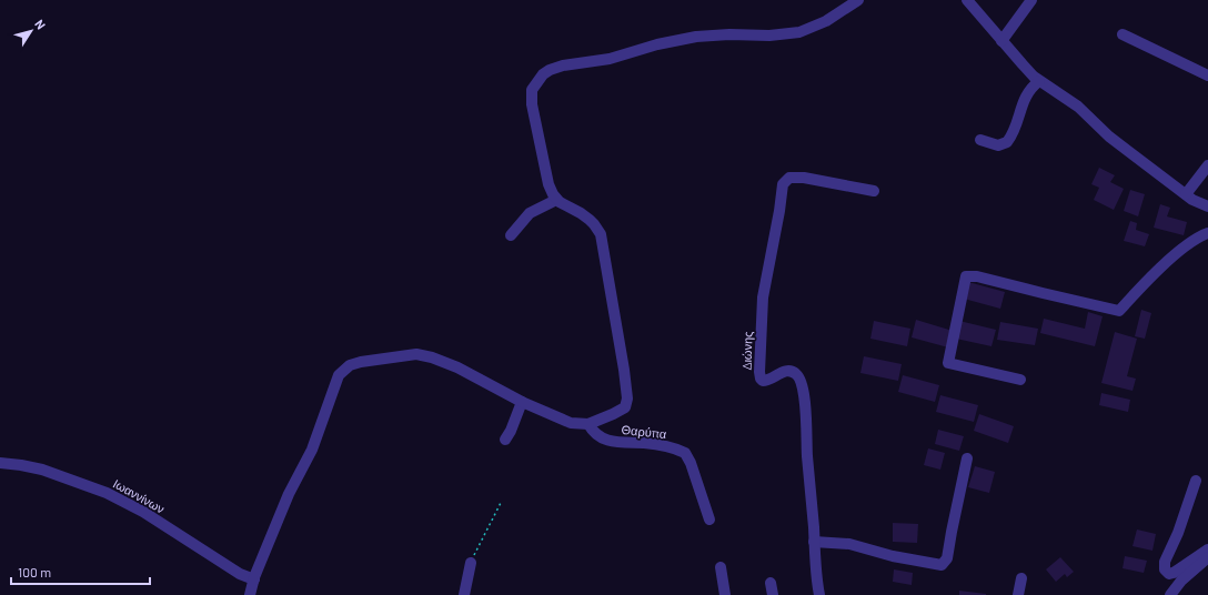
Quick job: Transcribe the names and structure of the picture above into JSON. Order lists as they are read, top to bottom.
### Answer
{
  "streets": {
    "street": ["Διώνης", "Θαρύπα", "Ιωαννίνων"]
  },
  "scale_bar": "100 m",
  "north": "top right"
}
